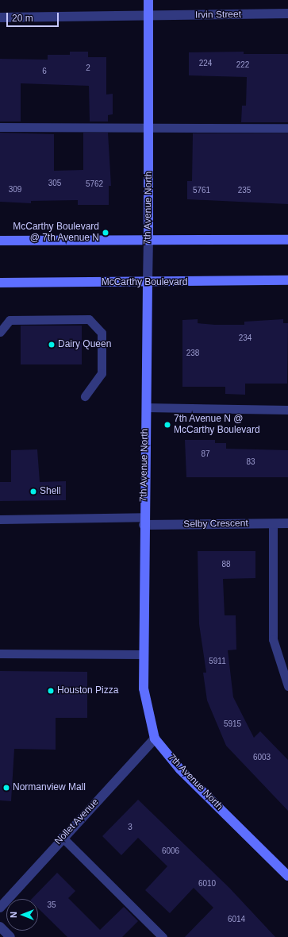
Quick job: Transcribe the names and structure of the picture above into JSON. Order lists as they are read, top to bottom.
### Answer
{
  "streets": {
    "street": [
      "Irvin Street",
      "7th Avenue North",
      "McCarthy Boulevard",
      "Selby Crescent",
      "Nollet Avenue"
    ]
  },
  "crossings": [
    ["Irvin Street", "7th Avenue North"],
    ["7th Avenue North", "McCarthy Boulevard"],
    ["7th Avenue North", "Selby Crescent"],
    ["7th Avenue North", "Nollet Avenue"]
  ],
  "places": [
    "McCarthy Boulevard @ 7th Avenue N",
    "Dairy Queen",
    "7th Avenue N @ McCarthy Boulevard",
    "Shell",
    "Houston Pizza",
    "Normanview Mall"
  ],
  "house_numbers": [
    "224",
    "222",
    "2",
    "6",
    "305",
    "5762",
    "309",
    "5761",
    "235",
    "234",
    "238",
    "87",
    "83",
    "88",
    "5911",
    "5915",
    "6003",
    "3",
    "6006",
    "6010",
    "35",
    "6014"
  ],
  "scale_bar": "20 m",
  "north": "left"
}
